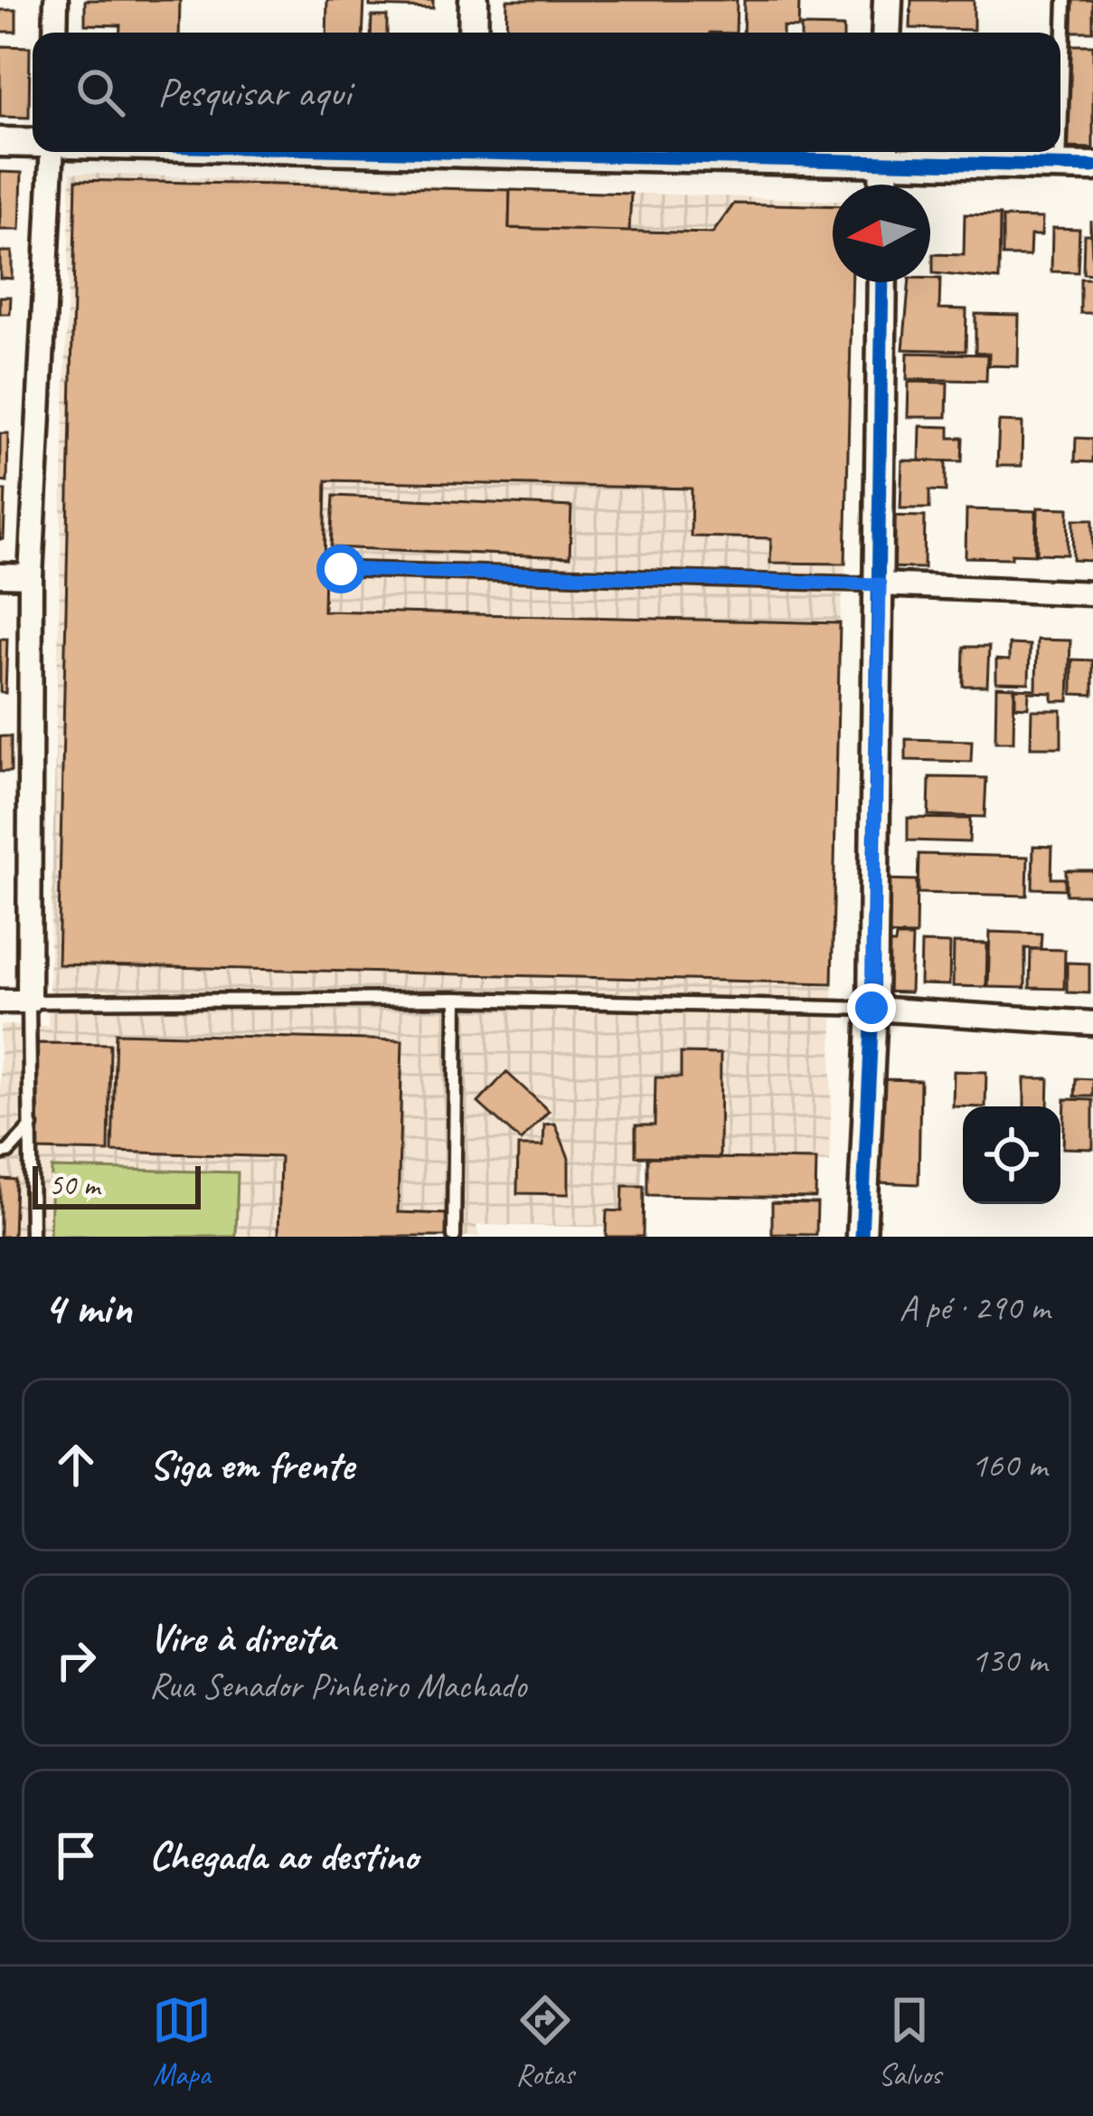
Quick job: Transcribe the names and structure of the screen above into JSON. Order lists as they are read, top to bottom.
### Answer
{
  "scale_bar": "50 m",
  "north": "left",
  "page": {
    "search": "Pesquisar aqui",
    "scale": "50 m",
    "heading": ["4 min", "A pé · 290 m"],
    "list": [
      ["Siga em frente", "160 m"],
      ["Vire à direita", "Rua Senador Pinheiro Machado", "130 m"],
      "Chegada ao destino"
    ],
    "nav": ["Mapa", "Rotas", "Salvos"]
  }
}
